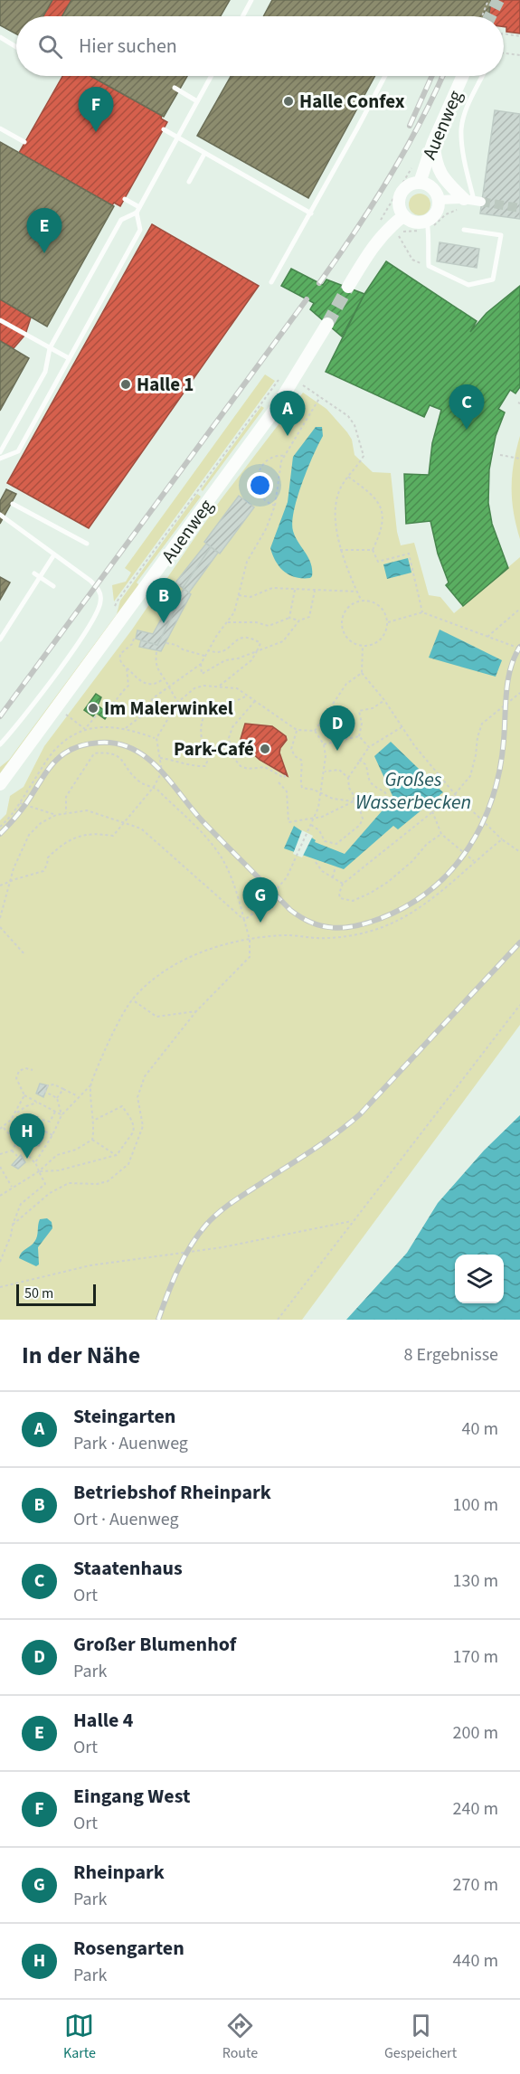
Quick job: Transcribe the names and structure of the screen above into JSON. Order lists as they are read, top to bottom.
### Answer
{
  "streets": {
    "street": ["Auenweg"]
  },
  "water": ["Großes Wasserbecken"],
  "places": [
    "Halle Confex",
    "Halle 1",
    "Im Malerwinkel",
    "Park-Café"
  ],
  "scale_bar": "50 m",
  "page": {
    "search": "Hier suchen",
    "pins": [
      "F",
      "E",
      "C",
      "A",
      "B",
      "D",
      "G",
      "H"
    ],
    "scale": "50 m",
    "heading": ["In der Nähe", "8 Ergebnisse"],
    "list": [
      {
        "mark": "A",
        "name": "Steingarten",
        "note": "Park · Auenweg",
        "value": "40 m"
      },
      {
        "mark": "B",
        "name": "Betriebshof Rheinpark",
        "note": "Ort · Auenweg",
        "value": "100 m"
      },
      {
        "mark": "C",
        "name": "Staatenhaus",
        "note": "Ort",
        "value": "130 m"
      },
      {
        "mark": "D",
        "name": "Großer Blumenhof",
        "note": "Park",
        "value": "170 m"
      },
      {
        "mark": "E",
        "name": "Halle 4",
        "note": "Ort",
        "value": "200 m"
      },
      {
        "mark": "F",
        "name": "Eingang West",
        "note": "Ort",
        "value": "240 m"
      },
      {
        "mark": "G",
        "name": "Rheinpark",
        "note": "Park",
        "value": "270 m"
      },
      {
        "mark": "H",
        "name": "Rosengarten",
        "note": "Park",
        "value": "440 m"
      }
    ],
    "nav": ["Karte", "Route", "Gespeichert"]
  }
}
